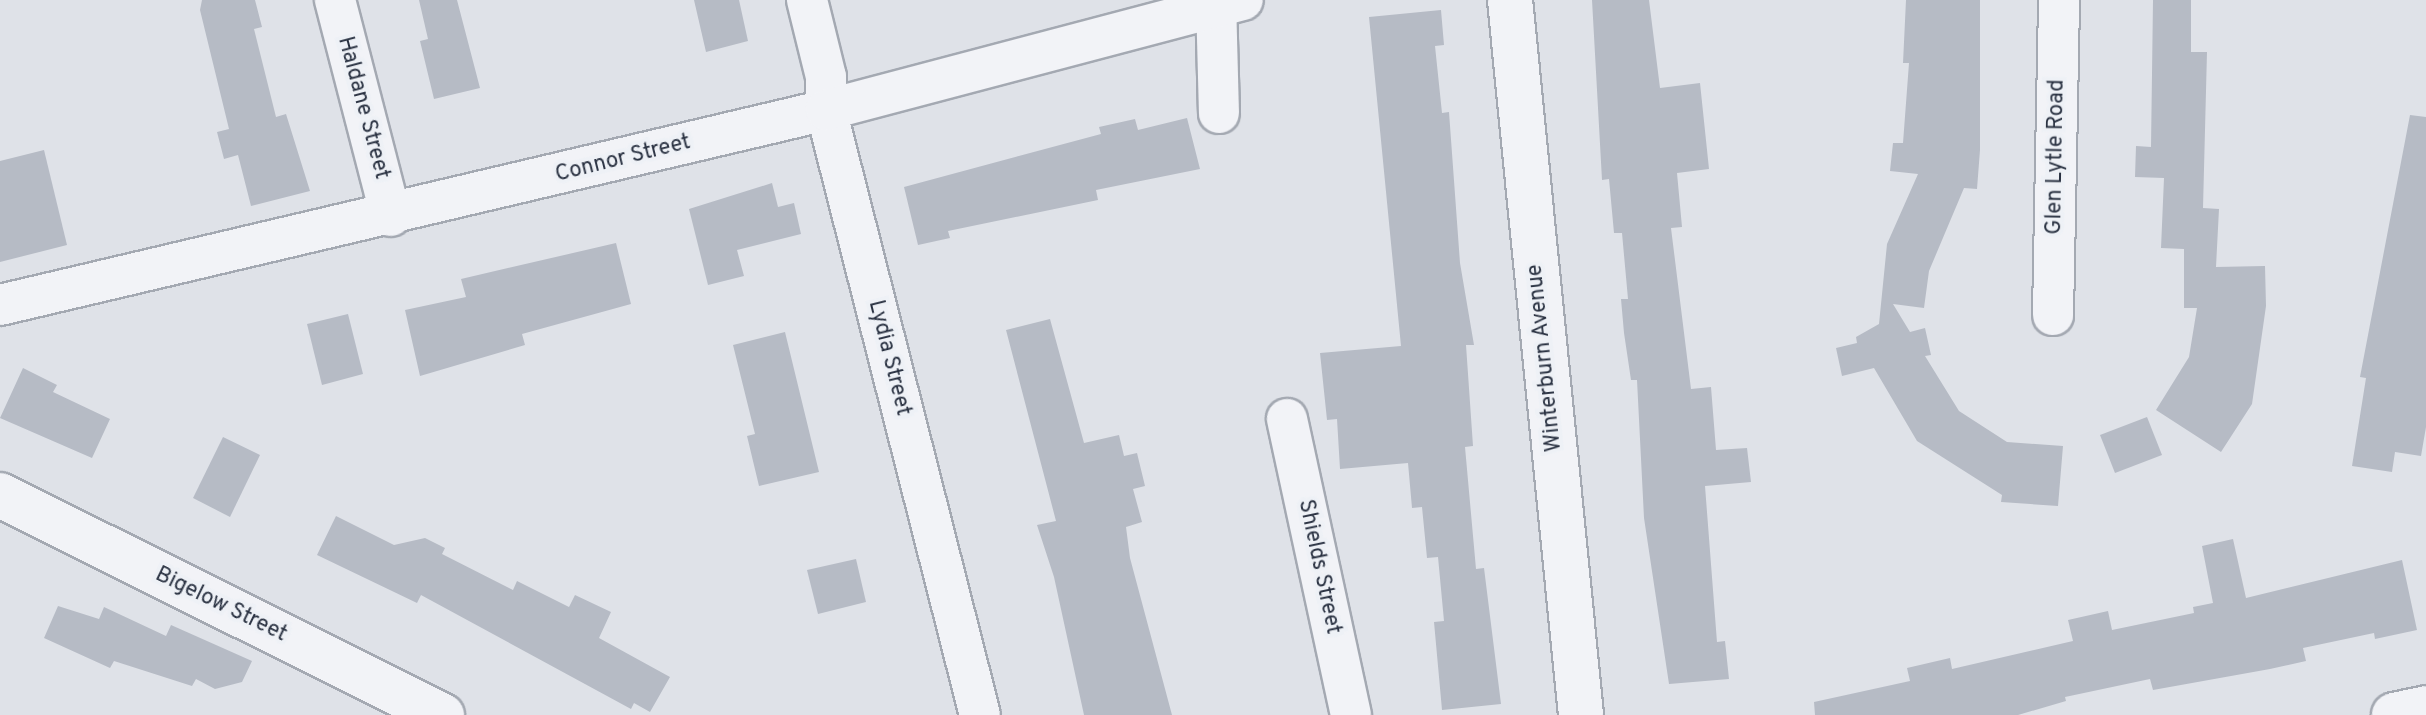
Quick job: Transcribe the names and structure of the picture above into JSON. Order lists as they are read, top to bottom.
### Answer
{
  "streets": {
    "street": [
      "Haldane Street",
      "Glen Lytle Road",
      "Connor Street",
      "Lydia Street",
      "Winterburn Avenue",
      "Shields Street",
      "Bigelow Street"
    ]
  },
  "crossings": [
    ["Haldane Street", "Connor Street"],
    ["Connor Street", "Lydia Street"]
  ]
}
